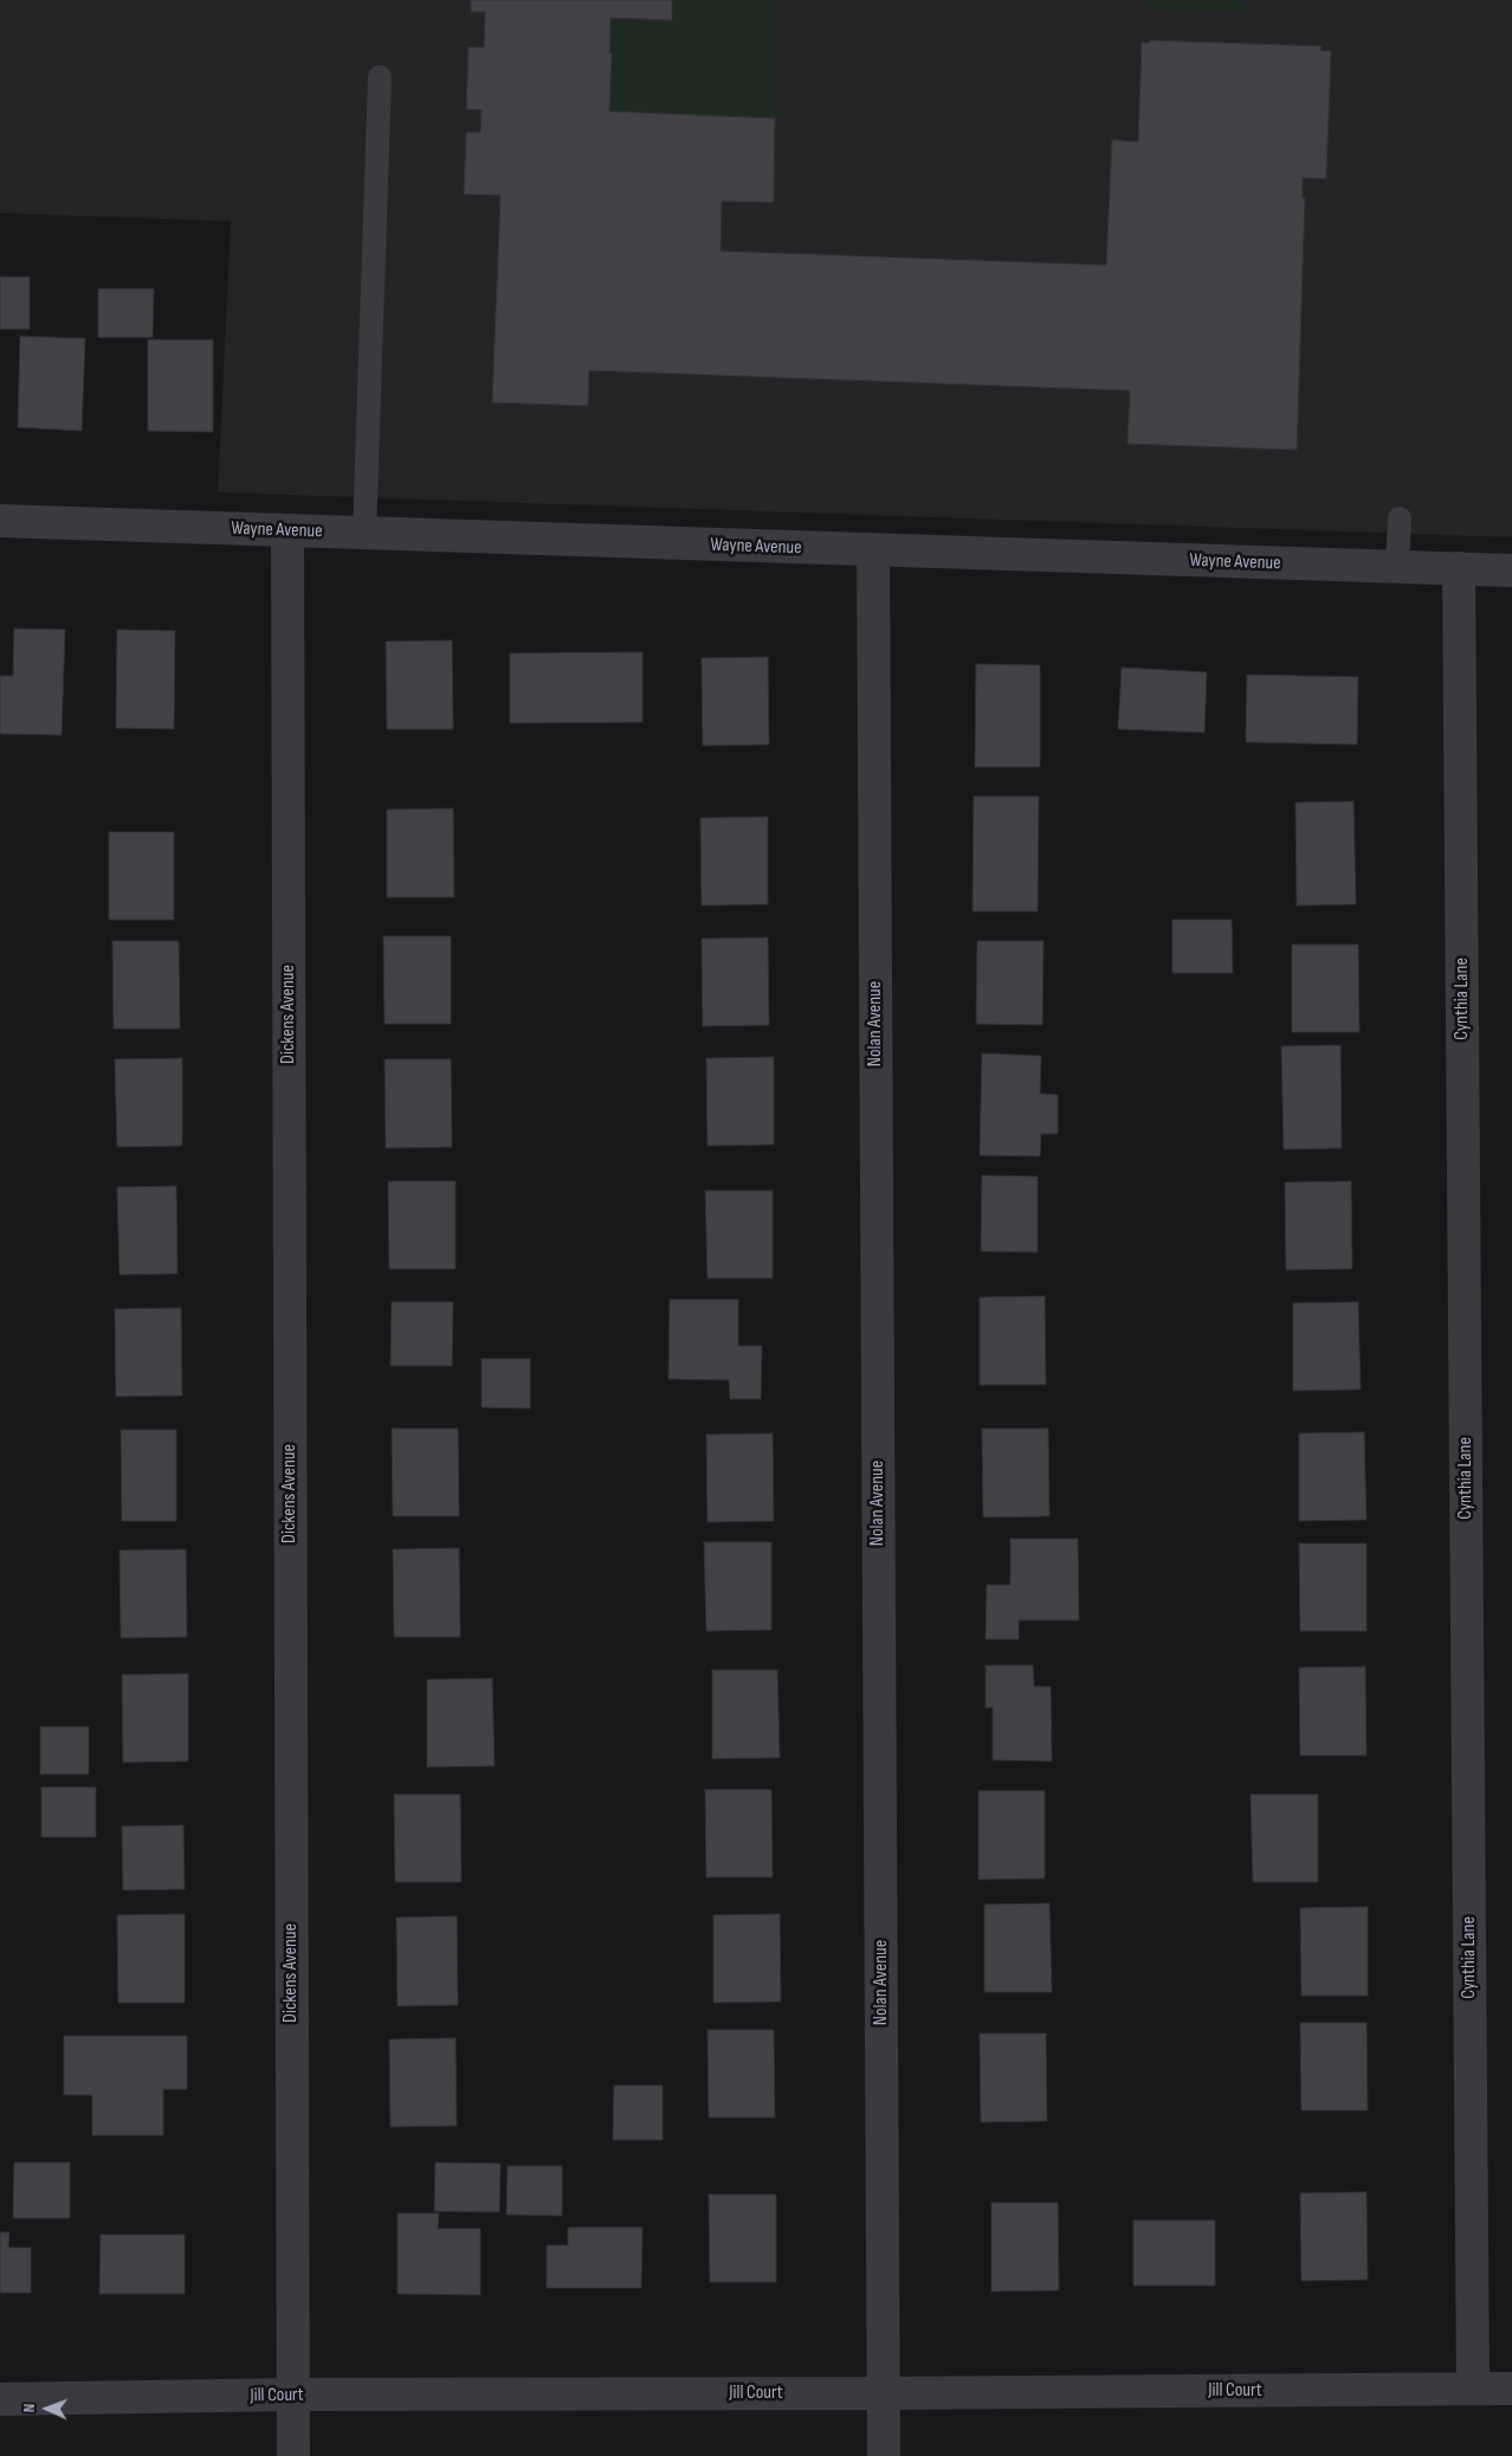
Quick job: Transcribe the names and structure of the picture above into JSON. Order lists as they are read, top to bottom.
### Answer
{
  "streets": {
    "street": [
      "Wayne Avenue",
      "Cynthia Lane",
      "Dickens Avenue",
      "Nolan Avenue",
      "Jill Court"
    ]
  },
  "crossings": [
    ["Wayne Avenue", "Cynthia Lane"],
    ["Wayne Avenue", "Dickens Avenue"],
    ["Wayne Avenue", "Nolan Avenue"],
    ["Cynthia Lane", "Jill Court"],
    ["Dickens Avenue", "Jill Court"],
    ["Nolan Avenue", "Jill Court"]
  ],
  "north": "left"
}
